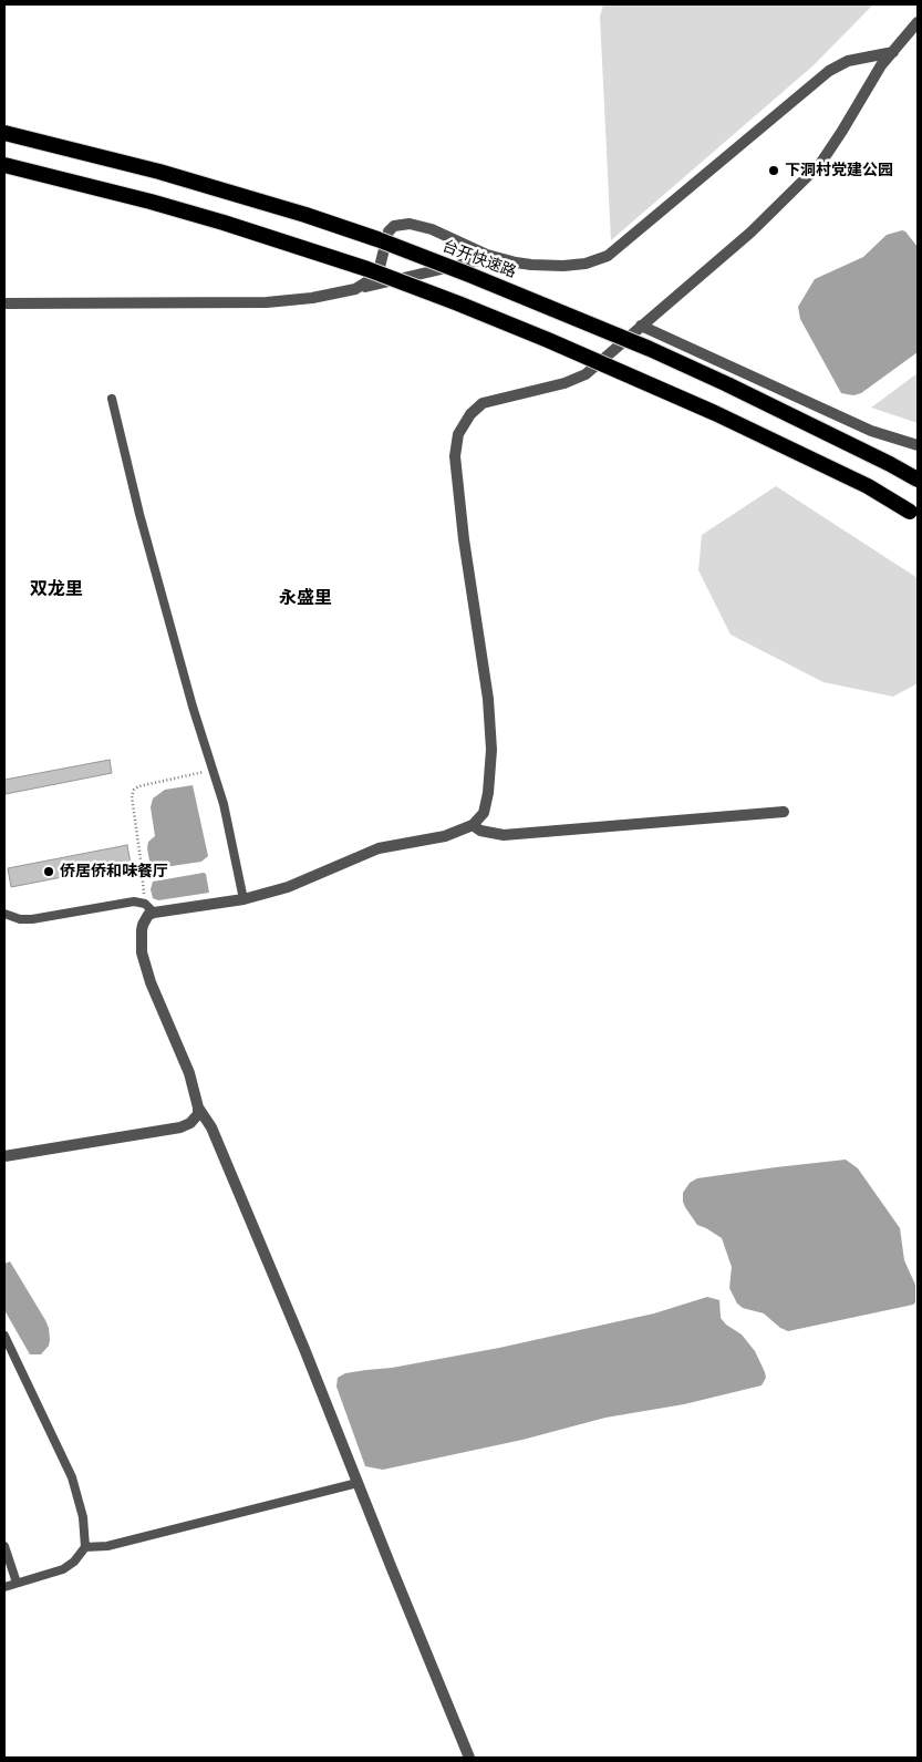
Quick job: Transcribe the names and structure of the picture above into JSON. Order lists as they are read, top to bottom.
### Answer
{
  "streets": {
    "highway": ["台开快速路"]
  },
  "districts": ["双龙里", "永盛里"],
  "places": ["下洞村党建公园", "侨居侨和味餐厅"]
}
